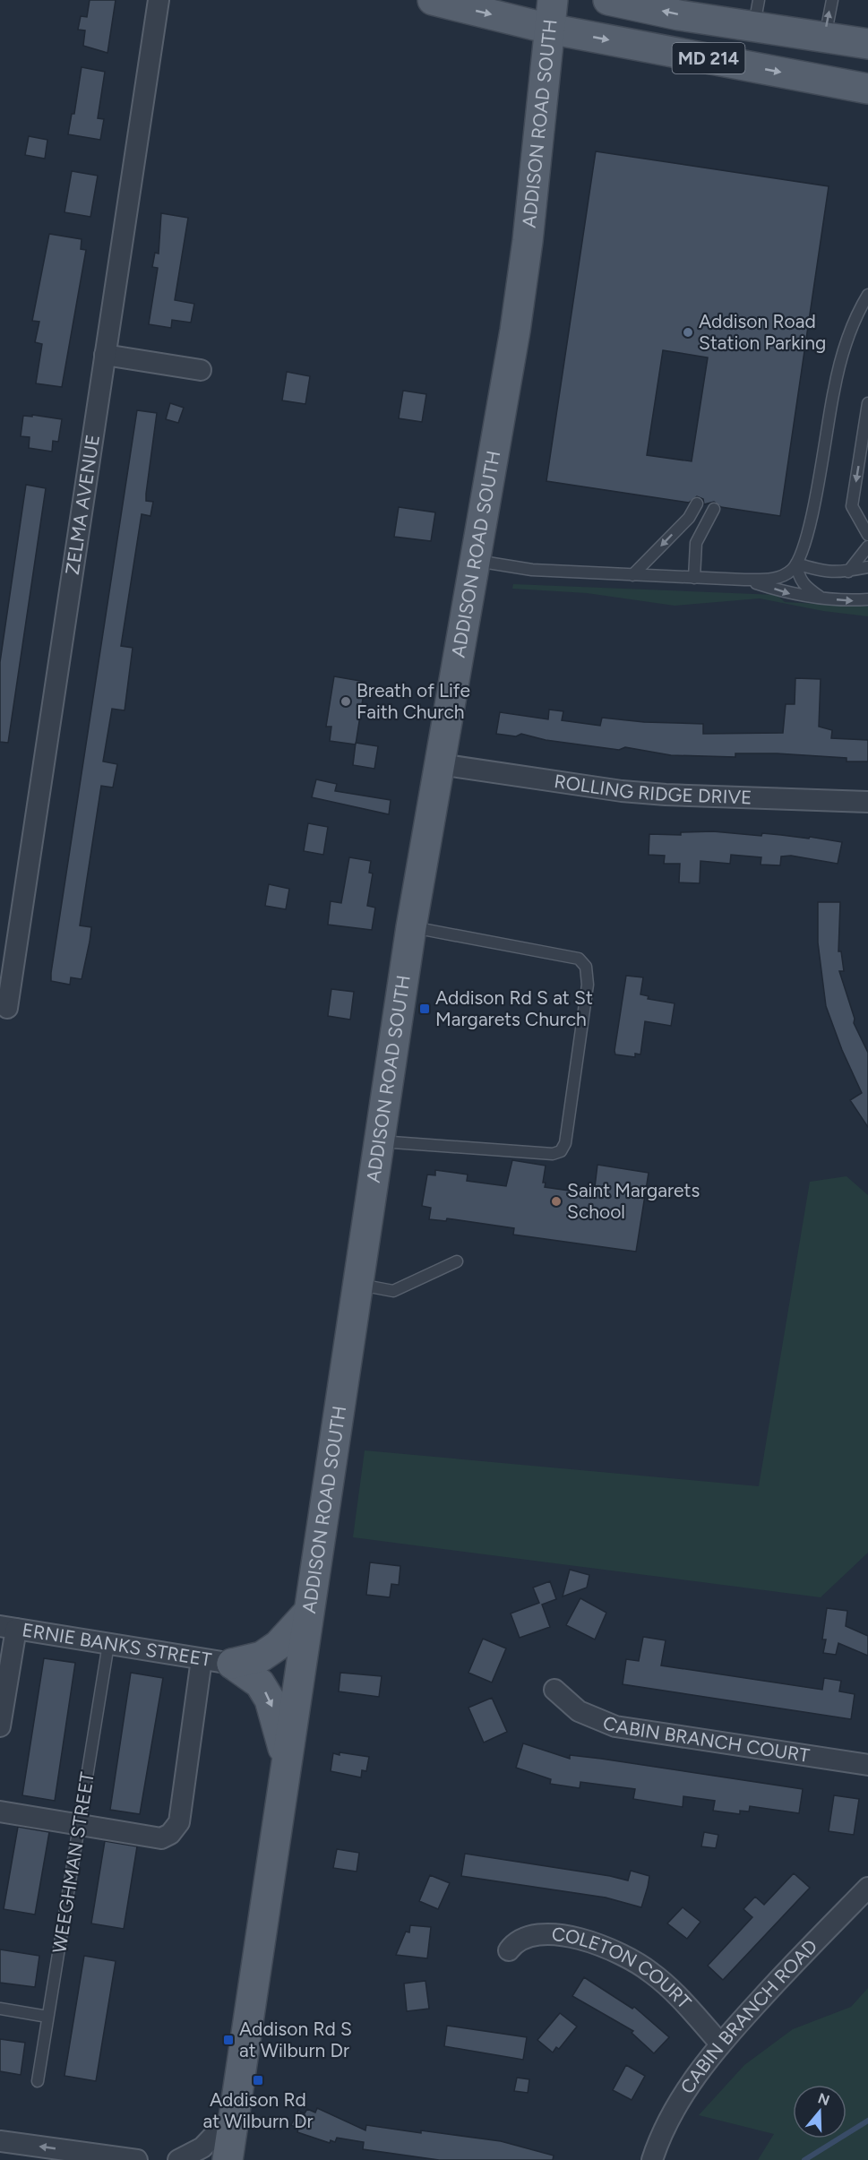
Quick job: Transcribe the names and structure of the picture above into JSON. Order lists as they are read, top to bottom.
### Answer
{
  "streets": {
    "main road": ["MD 214", "ADDISON ROAD SOUTH"],
    "street": [
      "ZELMA AVENUE",
      "ROLLING RIDGE DRIVE",
      "ERNIE BANKS STREET",
      "CABIN BRANCH COURT",
      "COLETON COURT",
      "CABIN BRANCH ROAD"
    ],
    "lane": ["WEEGHMAN STREET"]
  },
  "crossings": [
    ["MD 214", "ADDISON ROAD SOUTH"],
    ["ADDISON ROAD SOUTH", "ROLLING RIDGE DRIVE"],
    ["ERNIE BANKS STREET", "WEEGHMAN STREET"],
    ["COLETON COURT", "CABIN BRANCH ROAD"]
  ],
  "places": {
    "other": ["Addison Road Station Parking", "Breath of Life Faith Church", "Saint Margarets School"],
    "transit": ["Addison Rd S at St Margarets Church", "Addison Rd S at Wilburn Dr", "Addison Rd at Wilburn Dr"]
  },
  "north": "top"
}
